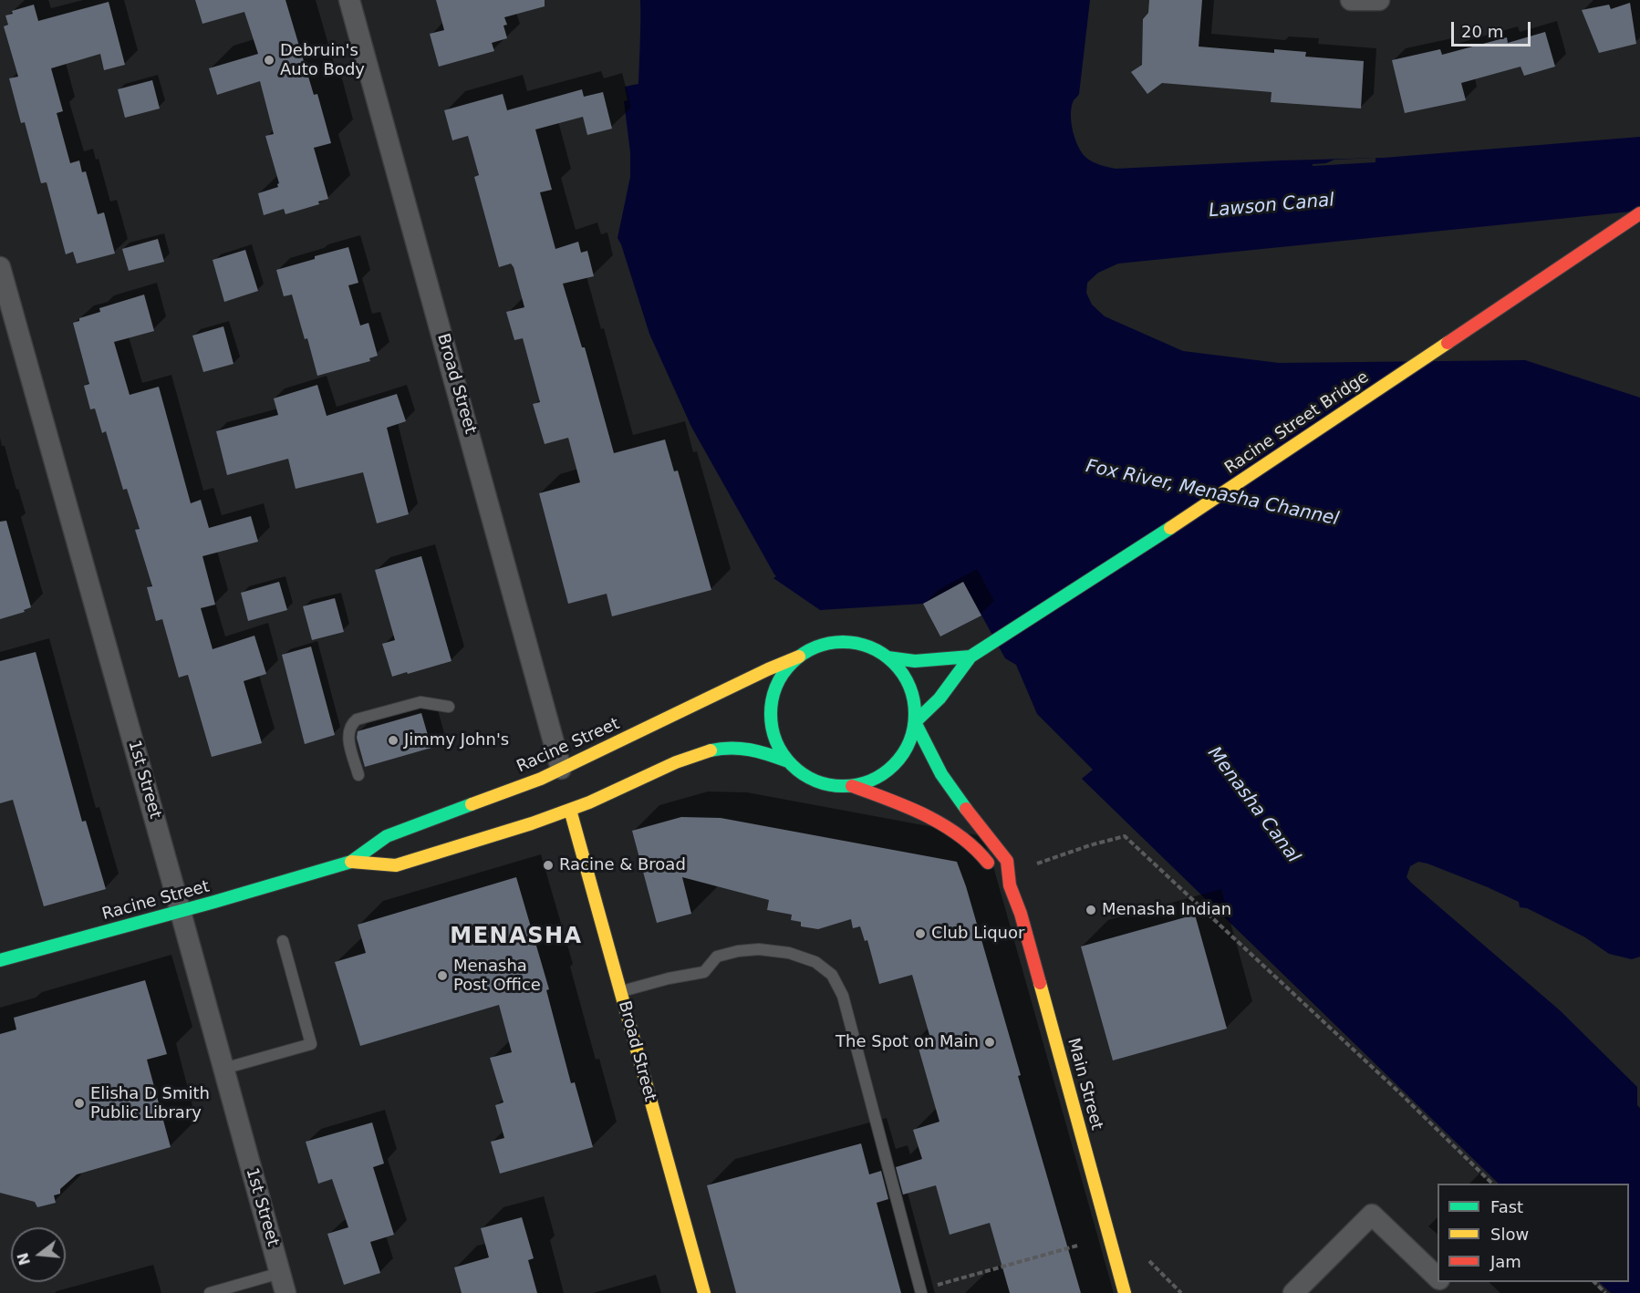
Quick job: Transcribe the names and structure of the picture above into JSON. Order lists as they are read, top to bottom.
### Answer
{
  "streets": {
    "main road": [
      "Broad Street",
      "Racine Street Bridge",
      "Racine Street",
      "Main Street"
    ],
    "street": ["1st Street"]
  },
  "crossings": [
    ["Broad Street", "Racine Street"],
    ["Racine Street", "1st Street"],
    ["Racine Street", "Main Street"]
  ],
  "districts": ["MENASHA"],
  "water": ["Lawson Canal", "Fox River, Menasha Channel", "Menasha Canal"],
  "places": [
    "Debruin's Auto Body",
    "Jimmy John's",
    "Racine & Broad",
    "Menasha Indian",
    "Club Liquor",
    "Menasha Post Office",
    "The Spot on Main",
    "Elisha D Smith Public Library"
  ],
  "legend": ["Fast", "Slow", "Jam"],
  "scale_bar": "20 m",
  "north": "left"
}
